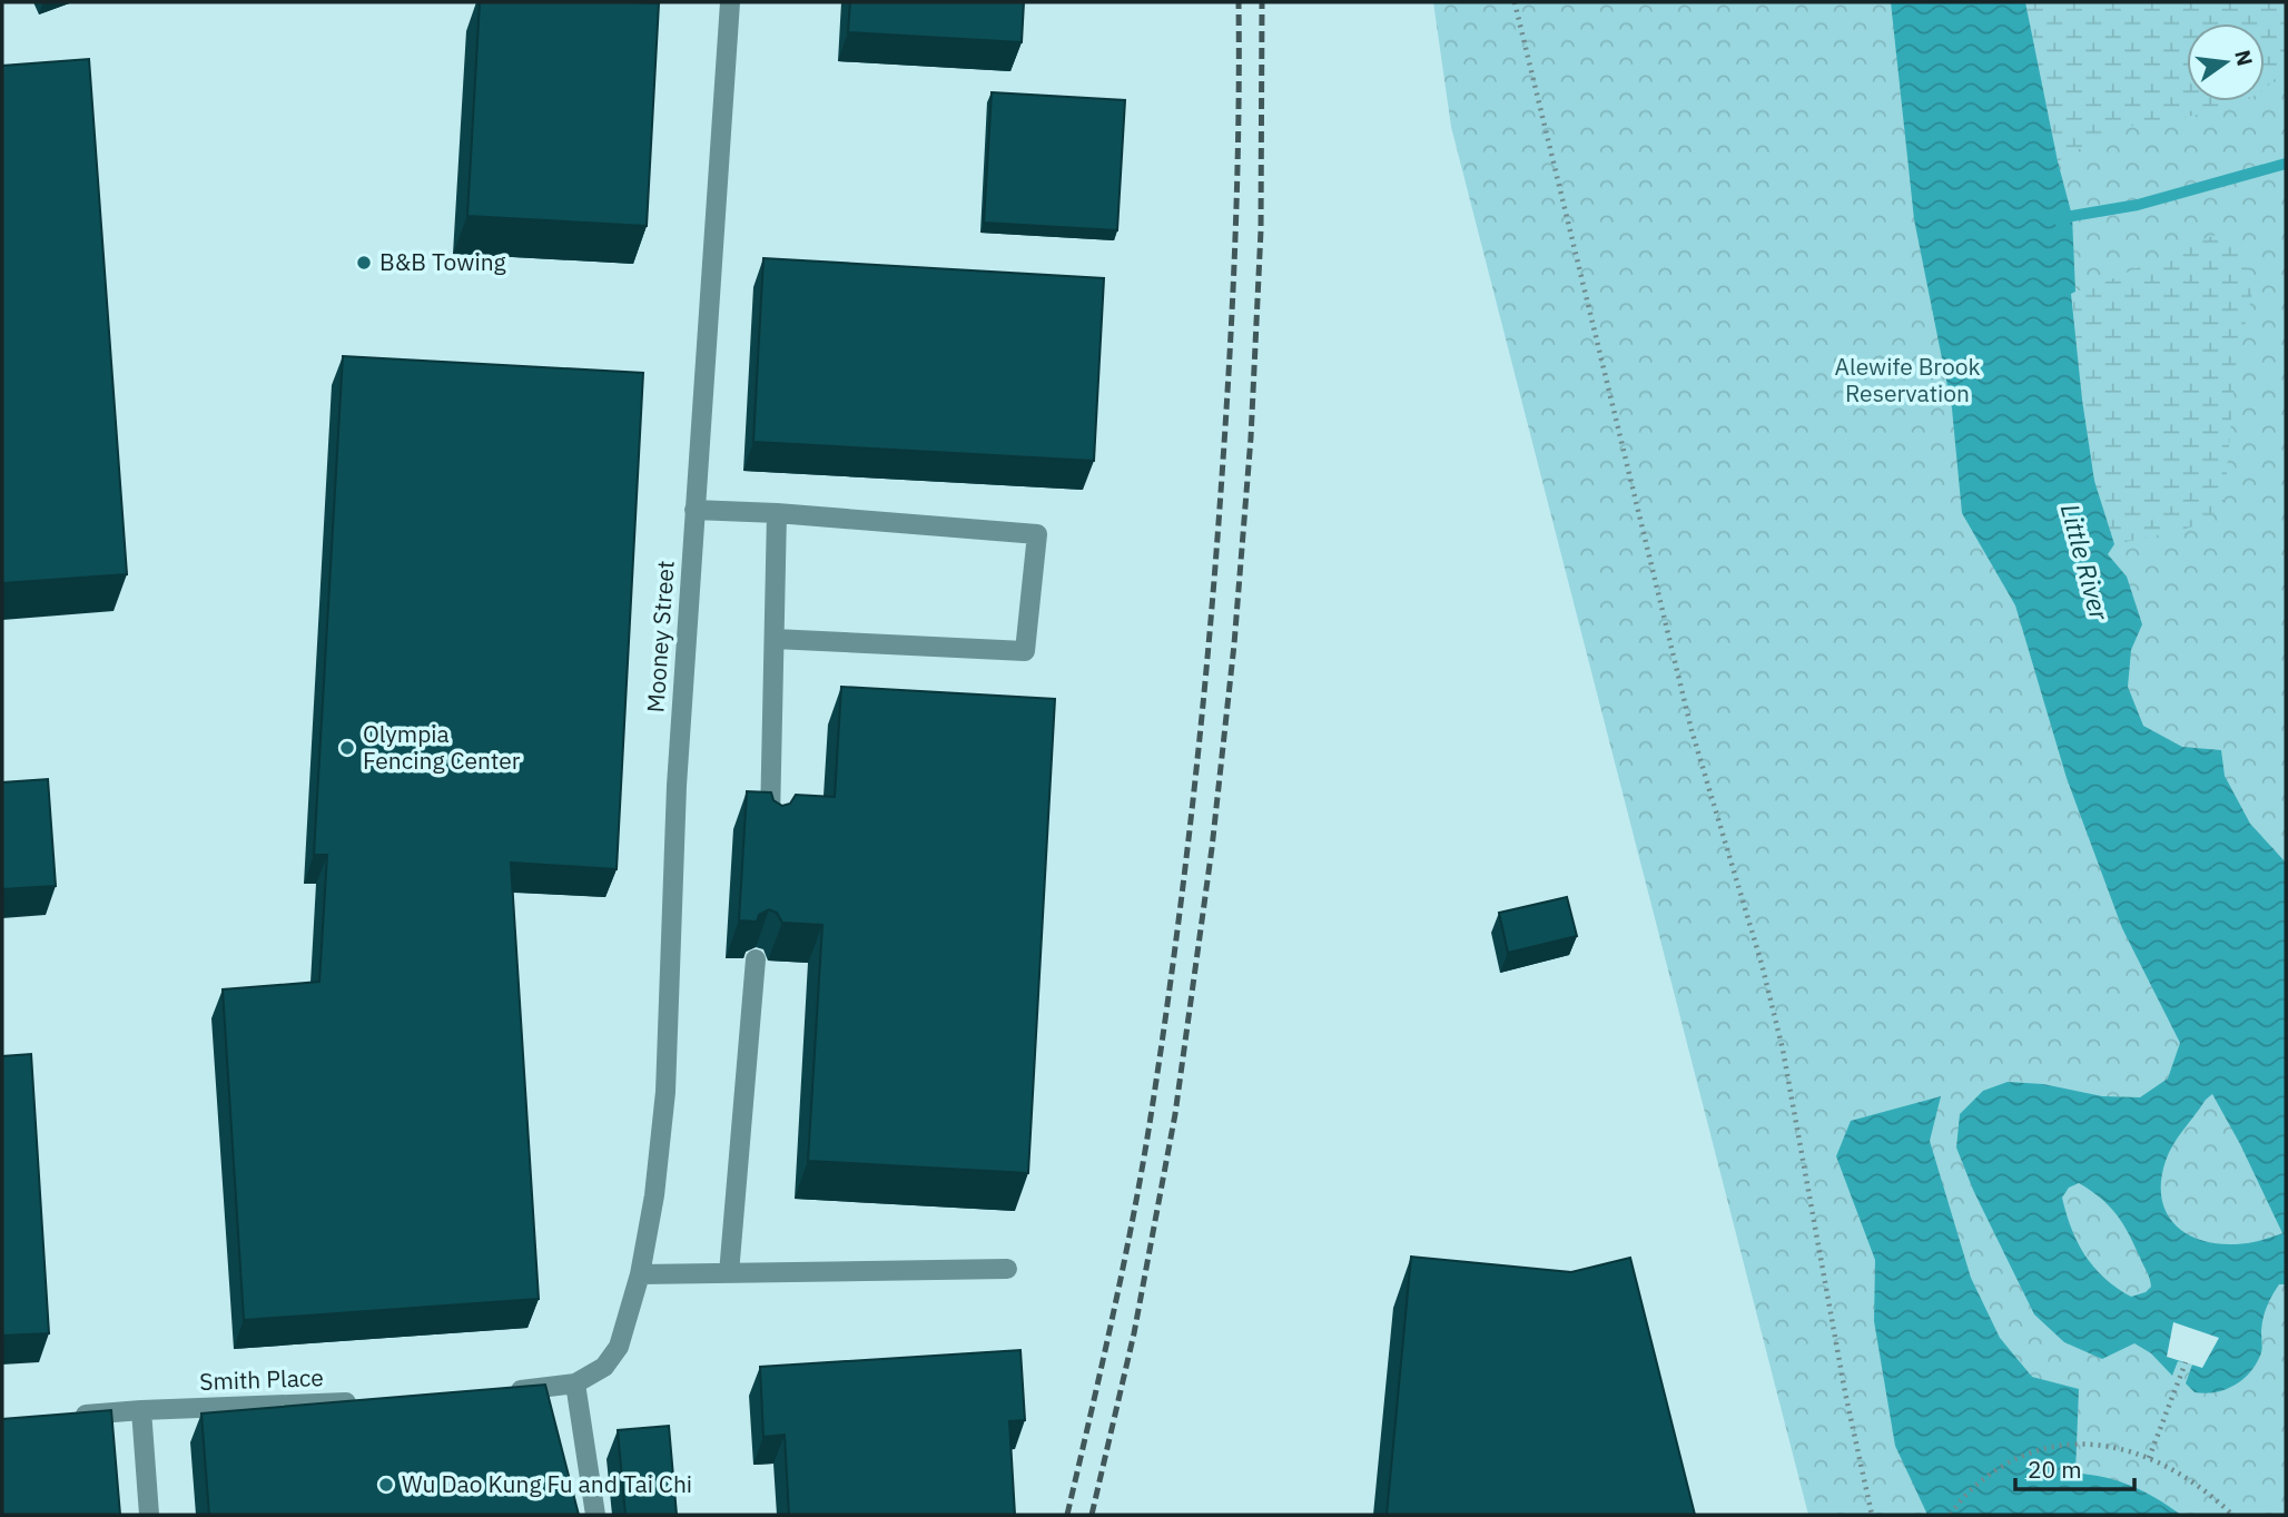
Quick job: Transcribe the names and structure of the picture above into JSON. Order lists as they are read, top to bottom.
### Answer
{
  "streets": {
    "street": ["Mooney Street", "Smith Place"]
  },
  "water": ["Little River"],
  "parks": ["Alewife Brook Reservation"],
  "places": ["B&B Towing", "Olympia Fencing Center", "Wu Dao Kung Fu and Tai Chi"],
  "scale_bar": "20 m",
  "north": "right"
}
